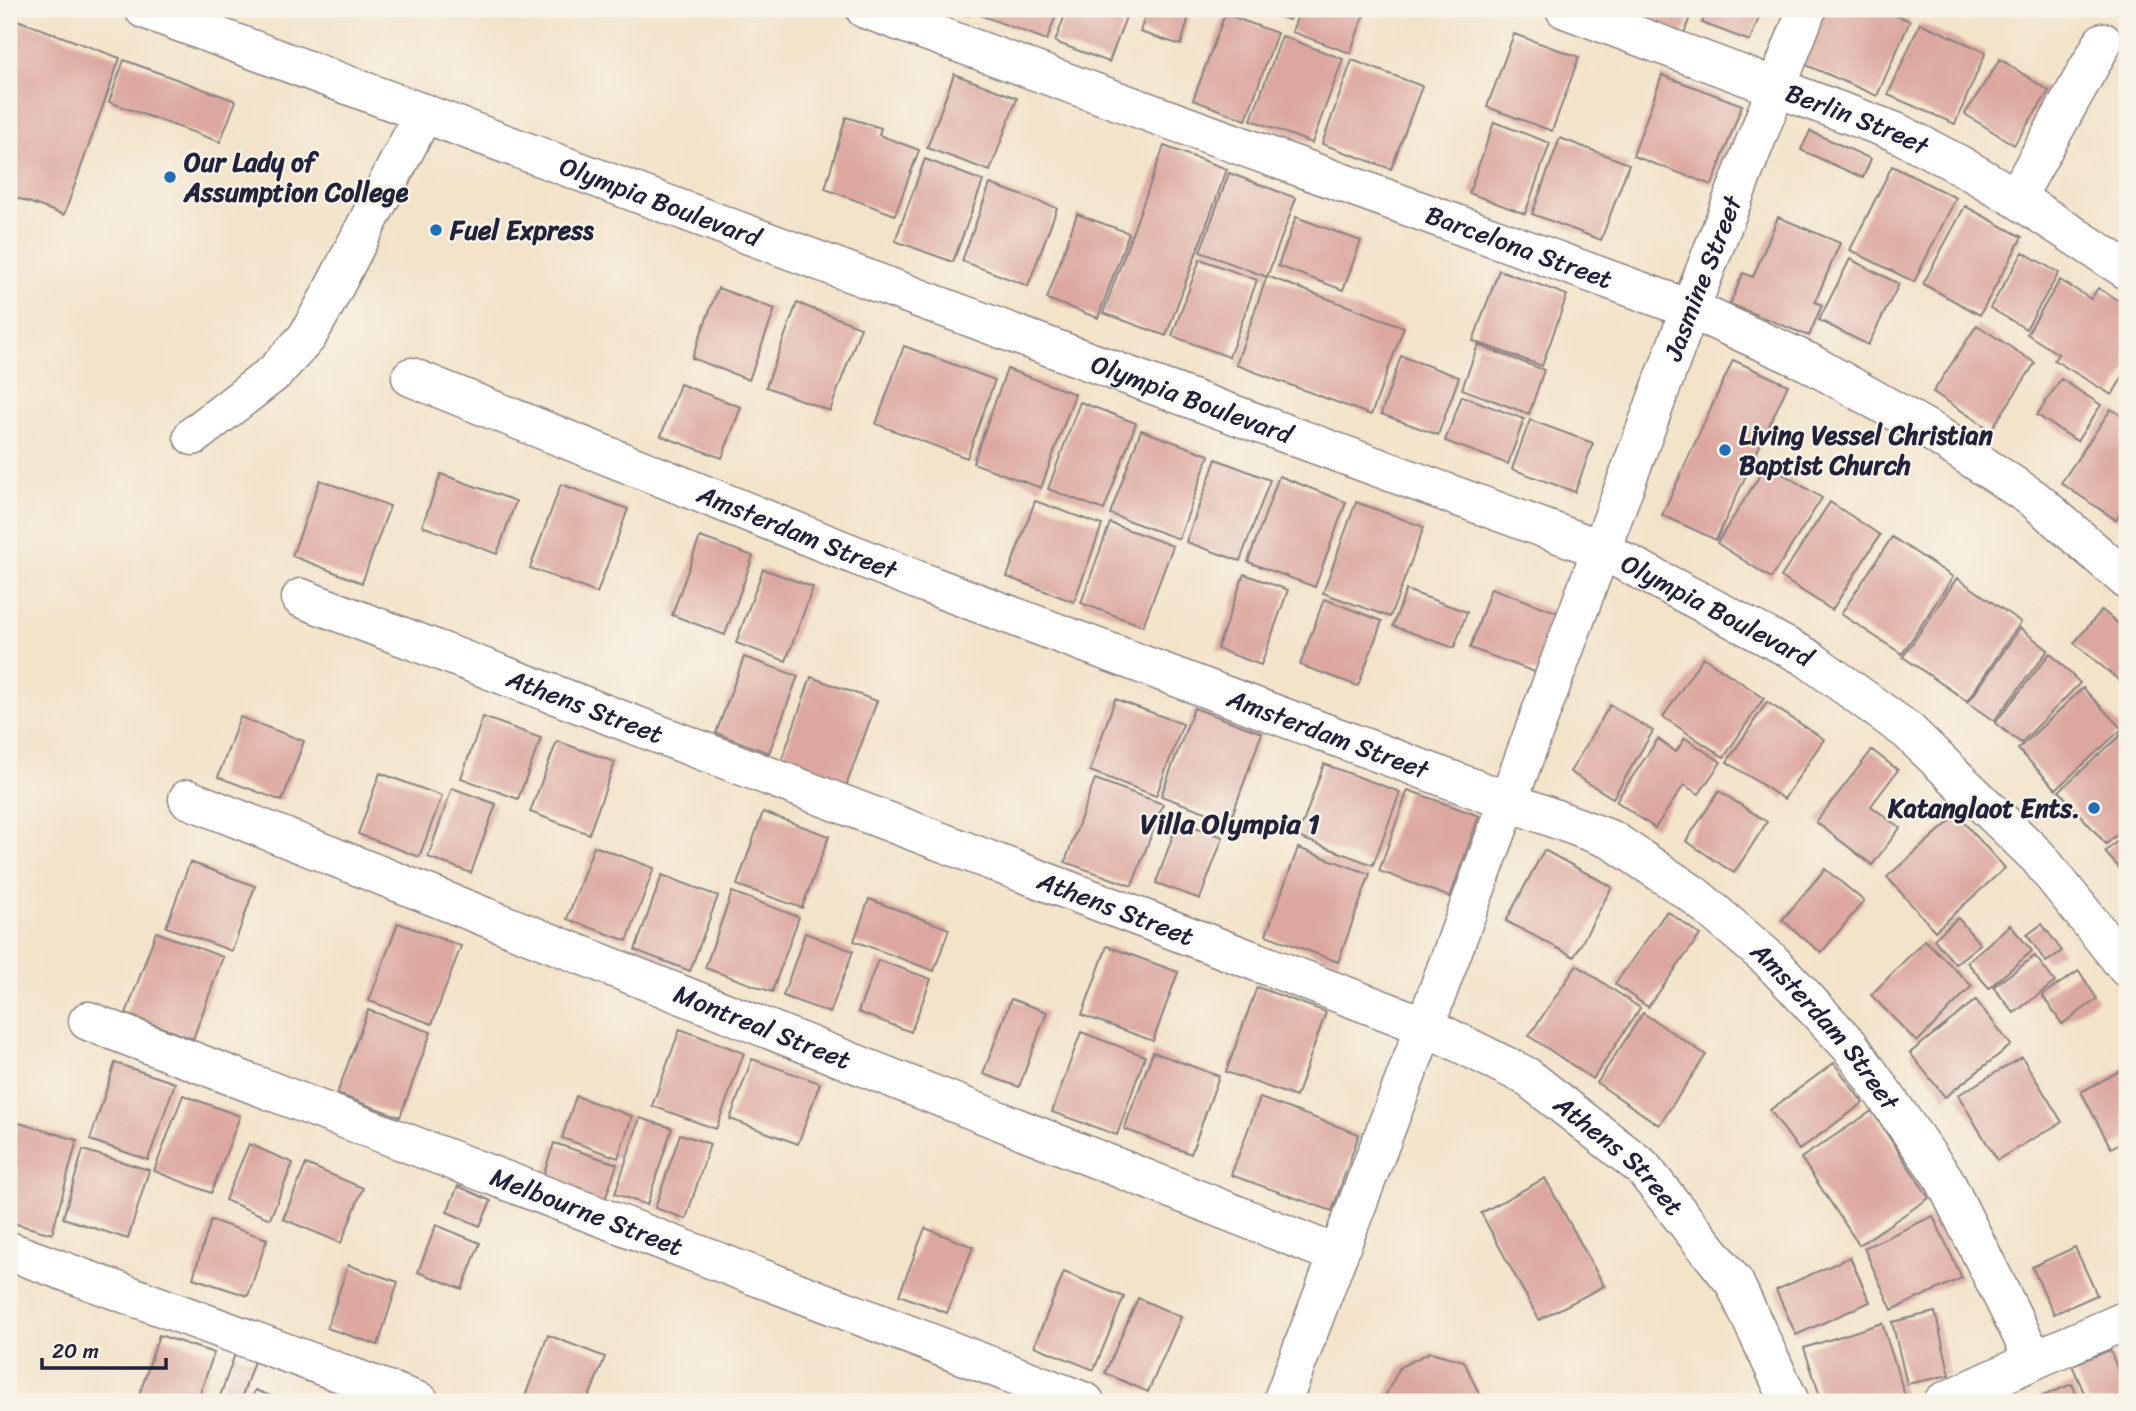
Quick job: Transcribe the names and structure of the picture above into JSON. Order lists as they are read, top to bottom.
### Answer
{
  "streets": {
    "street": [
      "Berlin Street",
      "Olympia Boulevard",
      "Barcelona Street",
      "Jasmine Street",
      "Amsterdam Street",
      "Athens Street",
      "Montreal Street",
      "Melbourne Street"
    ]
  },
  "crossings": [
    ["Berlin Street", "Jasmine Street"],
    ["Olympia Boulevard", "Jasmine Street"],
    ["Barcelona Street", "Jasmine Street"],
    ["Jasmine Street", "Amsterdam Street"],
    ["Jasmine Street", "Athens Street"],
    ["Jasmine Street", "Montreal Street"]
  ],
  "districts": ["Villa Olympia 1"],
  "places": [
    "Our Lady of Assumption College",
    "Fuel Express",
    "Living Vessel Christian Baptist Church",
    "Katanglaot Ents."
  ],
  "scale_bar": "20 m"
}
